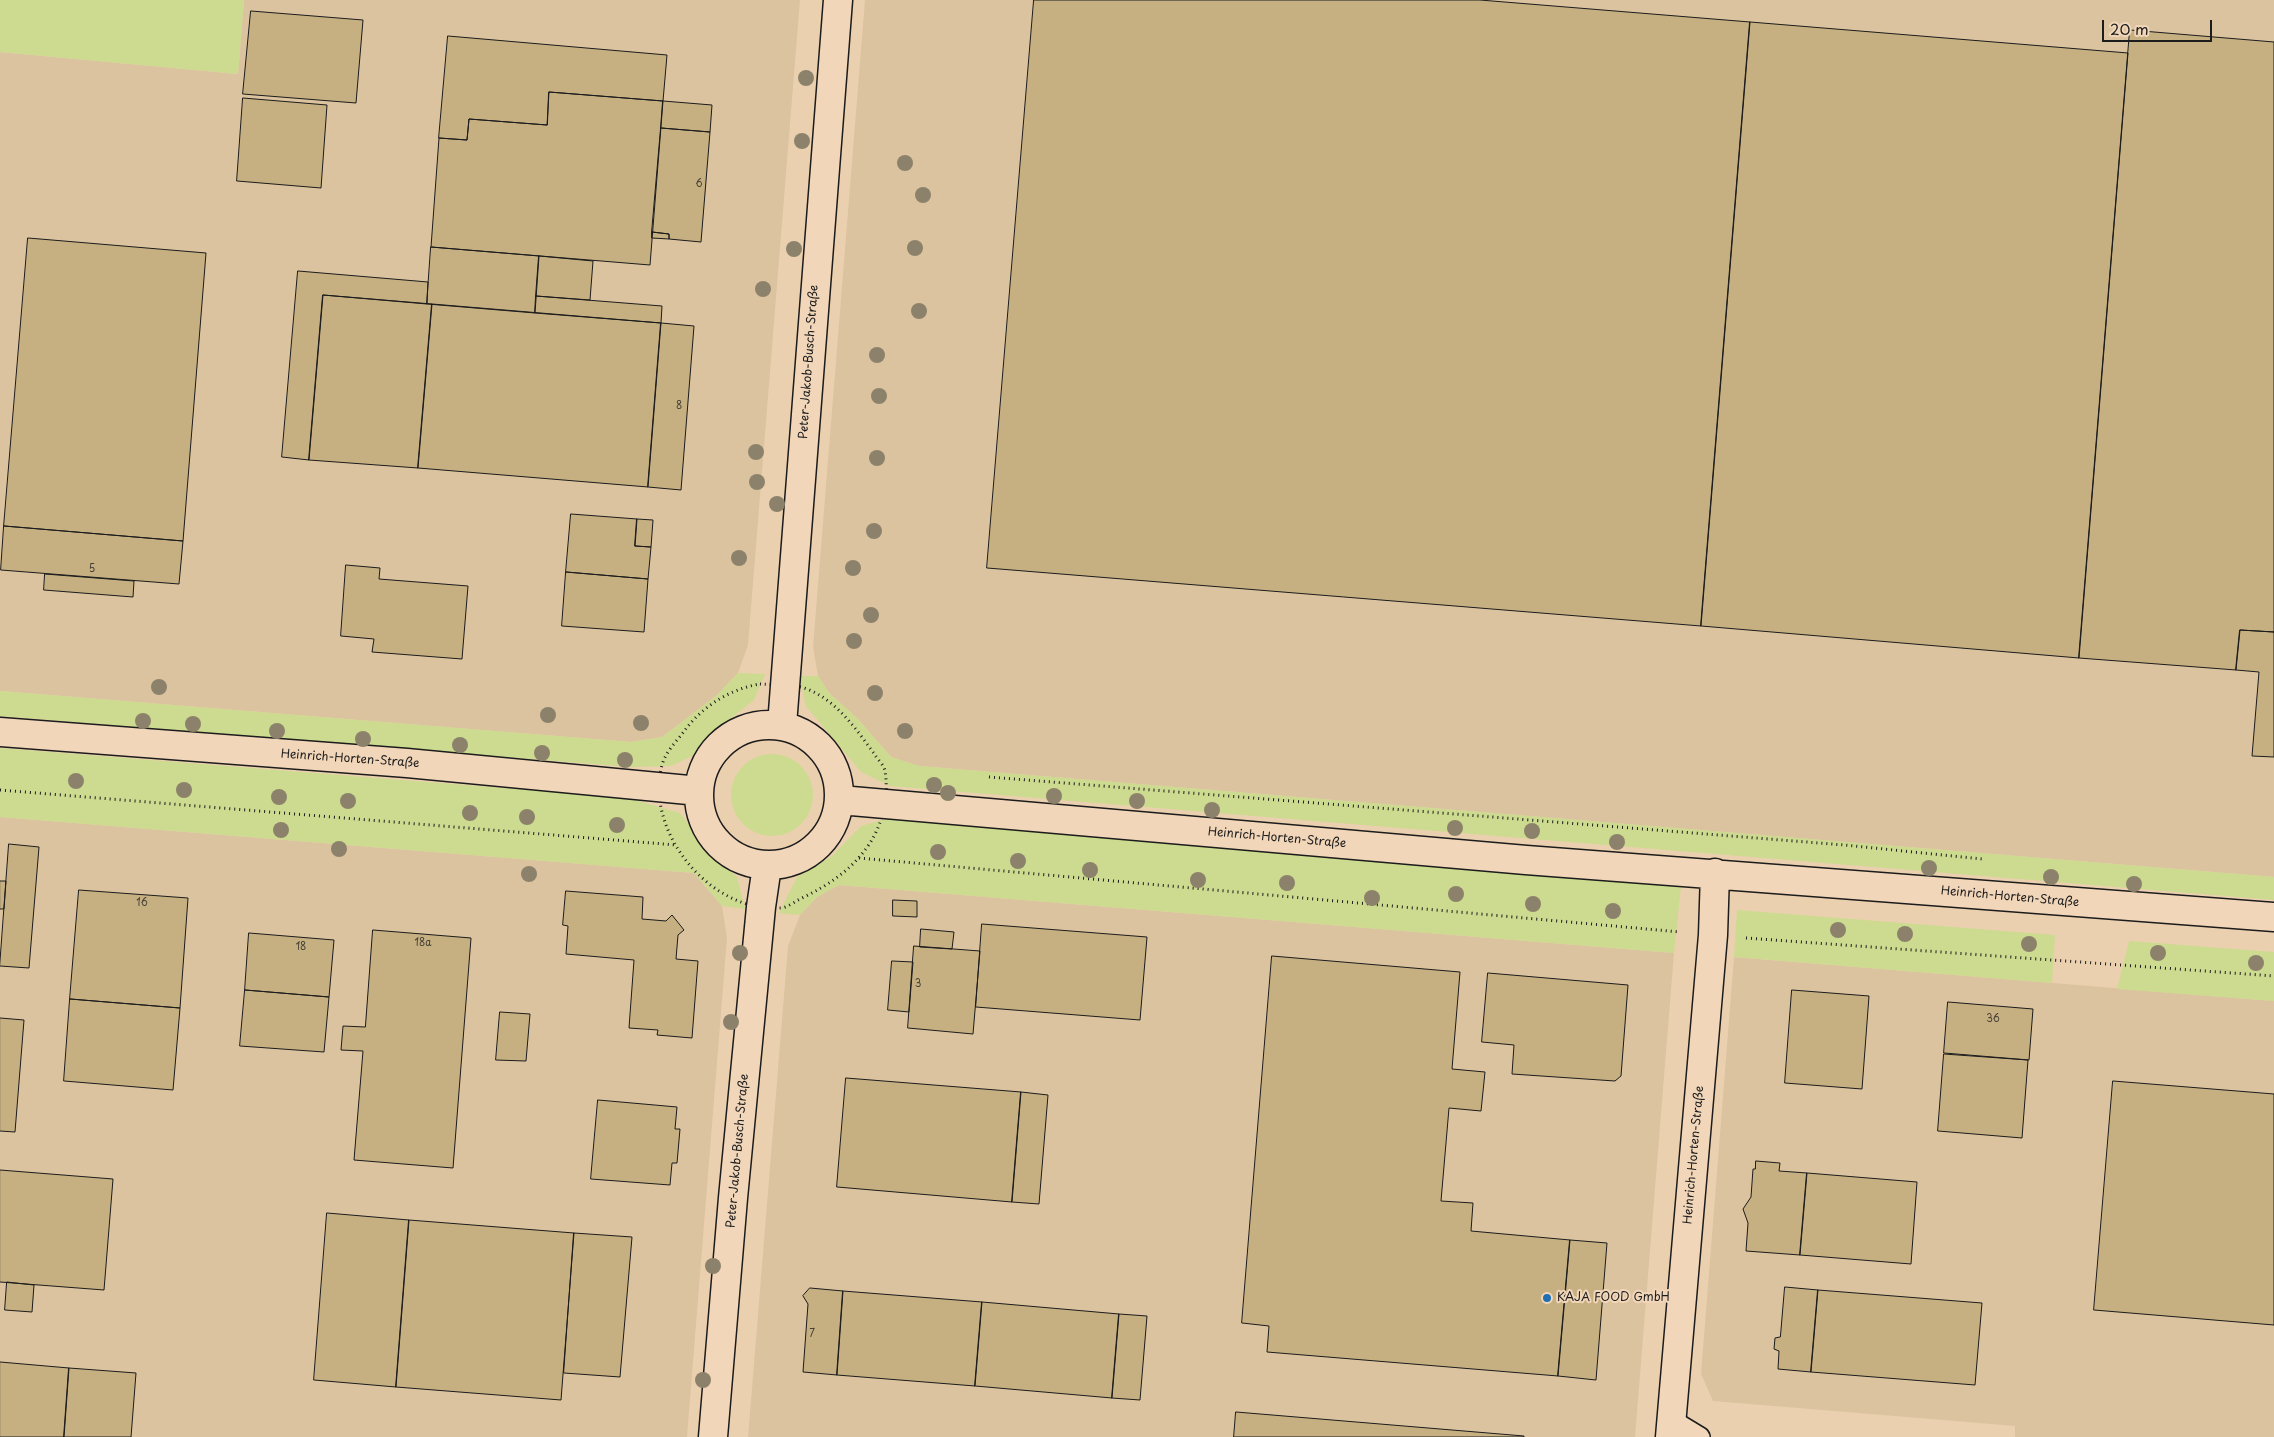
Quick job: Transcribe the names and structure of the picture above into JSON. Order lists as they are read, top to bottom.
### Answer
{
  "streets": {
    "street": ["Peter-Jakob-Busch-Straße", "Heinrich-Horten-Straße"]
  },
  "crossings": [
    ["Peter-Jakob-Busch-Straße", "Heinrich-Horten-Straße"]
  ],
  "places": ["KAJA FOOD GmbH"],
  "house_numbers": [
    "6",
    "8",
    "5",
    "16",
    "18a",
    "18",
    "3",
    "36",
    "7"
  ],
  "scale_bar": "20 m"
}
